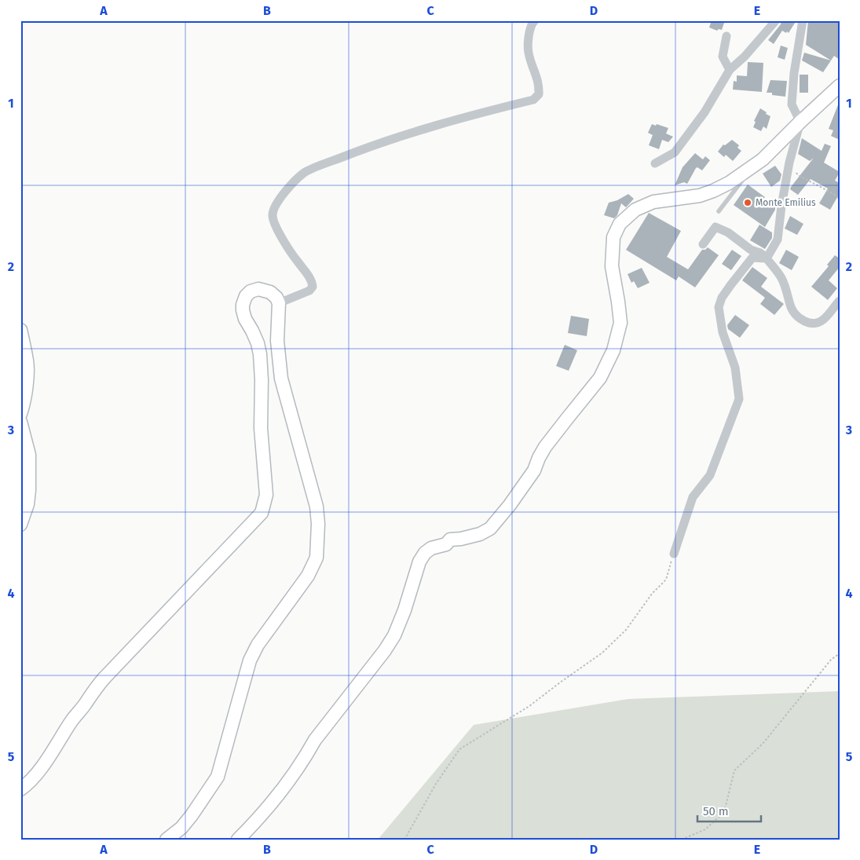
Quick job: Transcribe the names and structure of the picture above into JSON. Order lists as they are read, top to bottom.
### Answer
{
  "places": ["Monte Emilius"],
  "scale_bar": "50 m",
  "grid": {
    "columns": [
      "A",
      "B",
      "C",
      "D",
      "E"
    ],
    "rows": [
      "1",
      "2",
      "3",
      "4",
      "5"
    ]
  }
}
